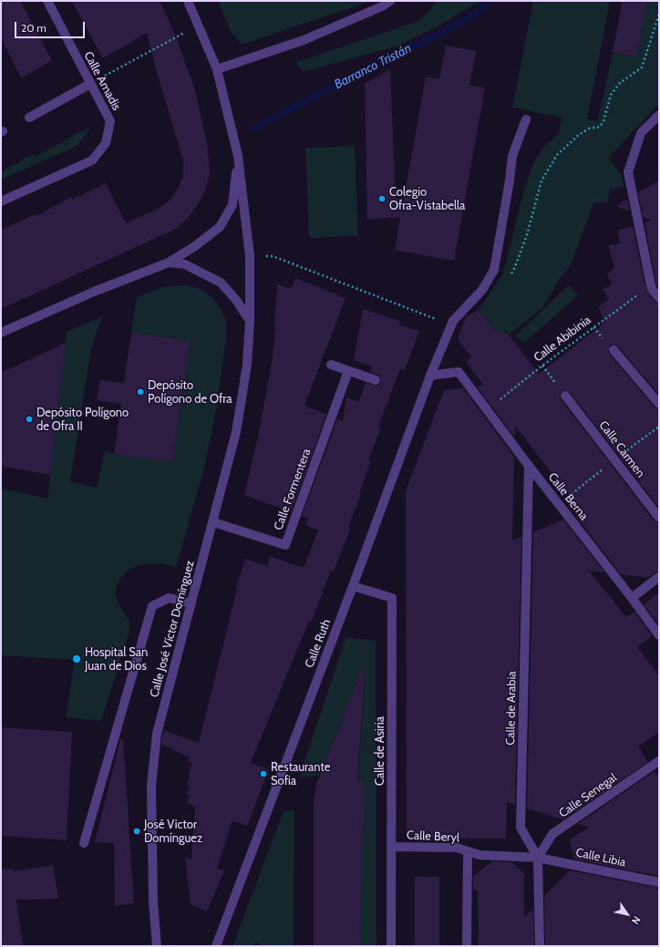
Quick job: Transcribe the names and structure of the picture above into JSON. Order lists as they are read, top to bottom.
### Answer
{
  "streets": {
    "street": [
      "Calle Amadis",
      "Calle Carmen",
      "Calle Formentera",
      "Calle Berna",
      "Calle José Víctor Domínguez",
      "Calle Ruth",
      "Calle de Arabia",
      "Calle de Asiria",
      "Calle Senegal",
      "Calle Beryl",
      "Calle Libia"
    ],
    "path": ["Calle Abibinia"]
  },
  "crossings": [
    ["Calle Abibinia", "Calle Berna"],
    ["Calle Formentera", "Calle José Víctor Domínguez"],
    ["Calle Berna", "Calle Ruth"],
    ["Calle Berna", "Calle de Arabia"],
    ["Calle Ruth", "Calle de Asiria"],
    ["Calle de Arabia", "Calle Senegal"],
    ["Calle de Arabia", "Calle Beryl"],
    ["Calle de Arabia", "Calle Libia"],
    ["Calle de Asiria", "Calle Beryl"],
    ["Calle Senegal", "Calle Beryl"],
    ["Calle Senegal", "Calle Libia"],
    ["Calle Beryl", "Calle Libia"]
  ],
  "water": ["Barranco Tristán"],
  "places": [
    "Colegio Ofra-Vistabella",
    "Depósito Polígono de Ofra",
    "Depósito Polígono de Ofra II",
    "Hospital San Juan de Dios",
    "Restaurante Sofia",
    "José Victor Domínguez"
  ],
  "scale_bar": "20 m",
  "north": "bottom right"
}
